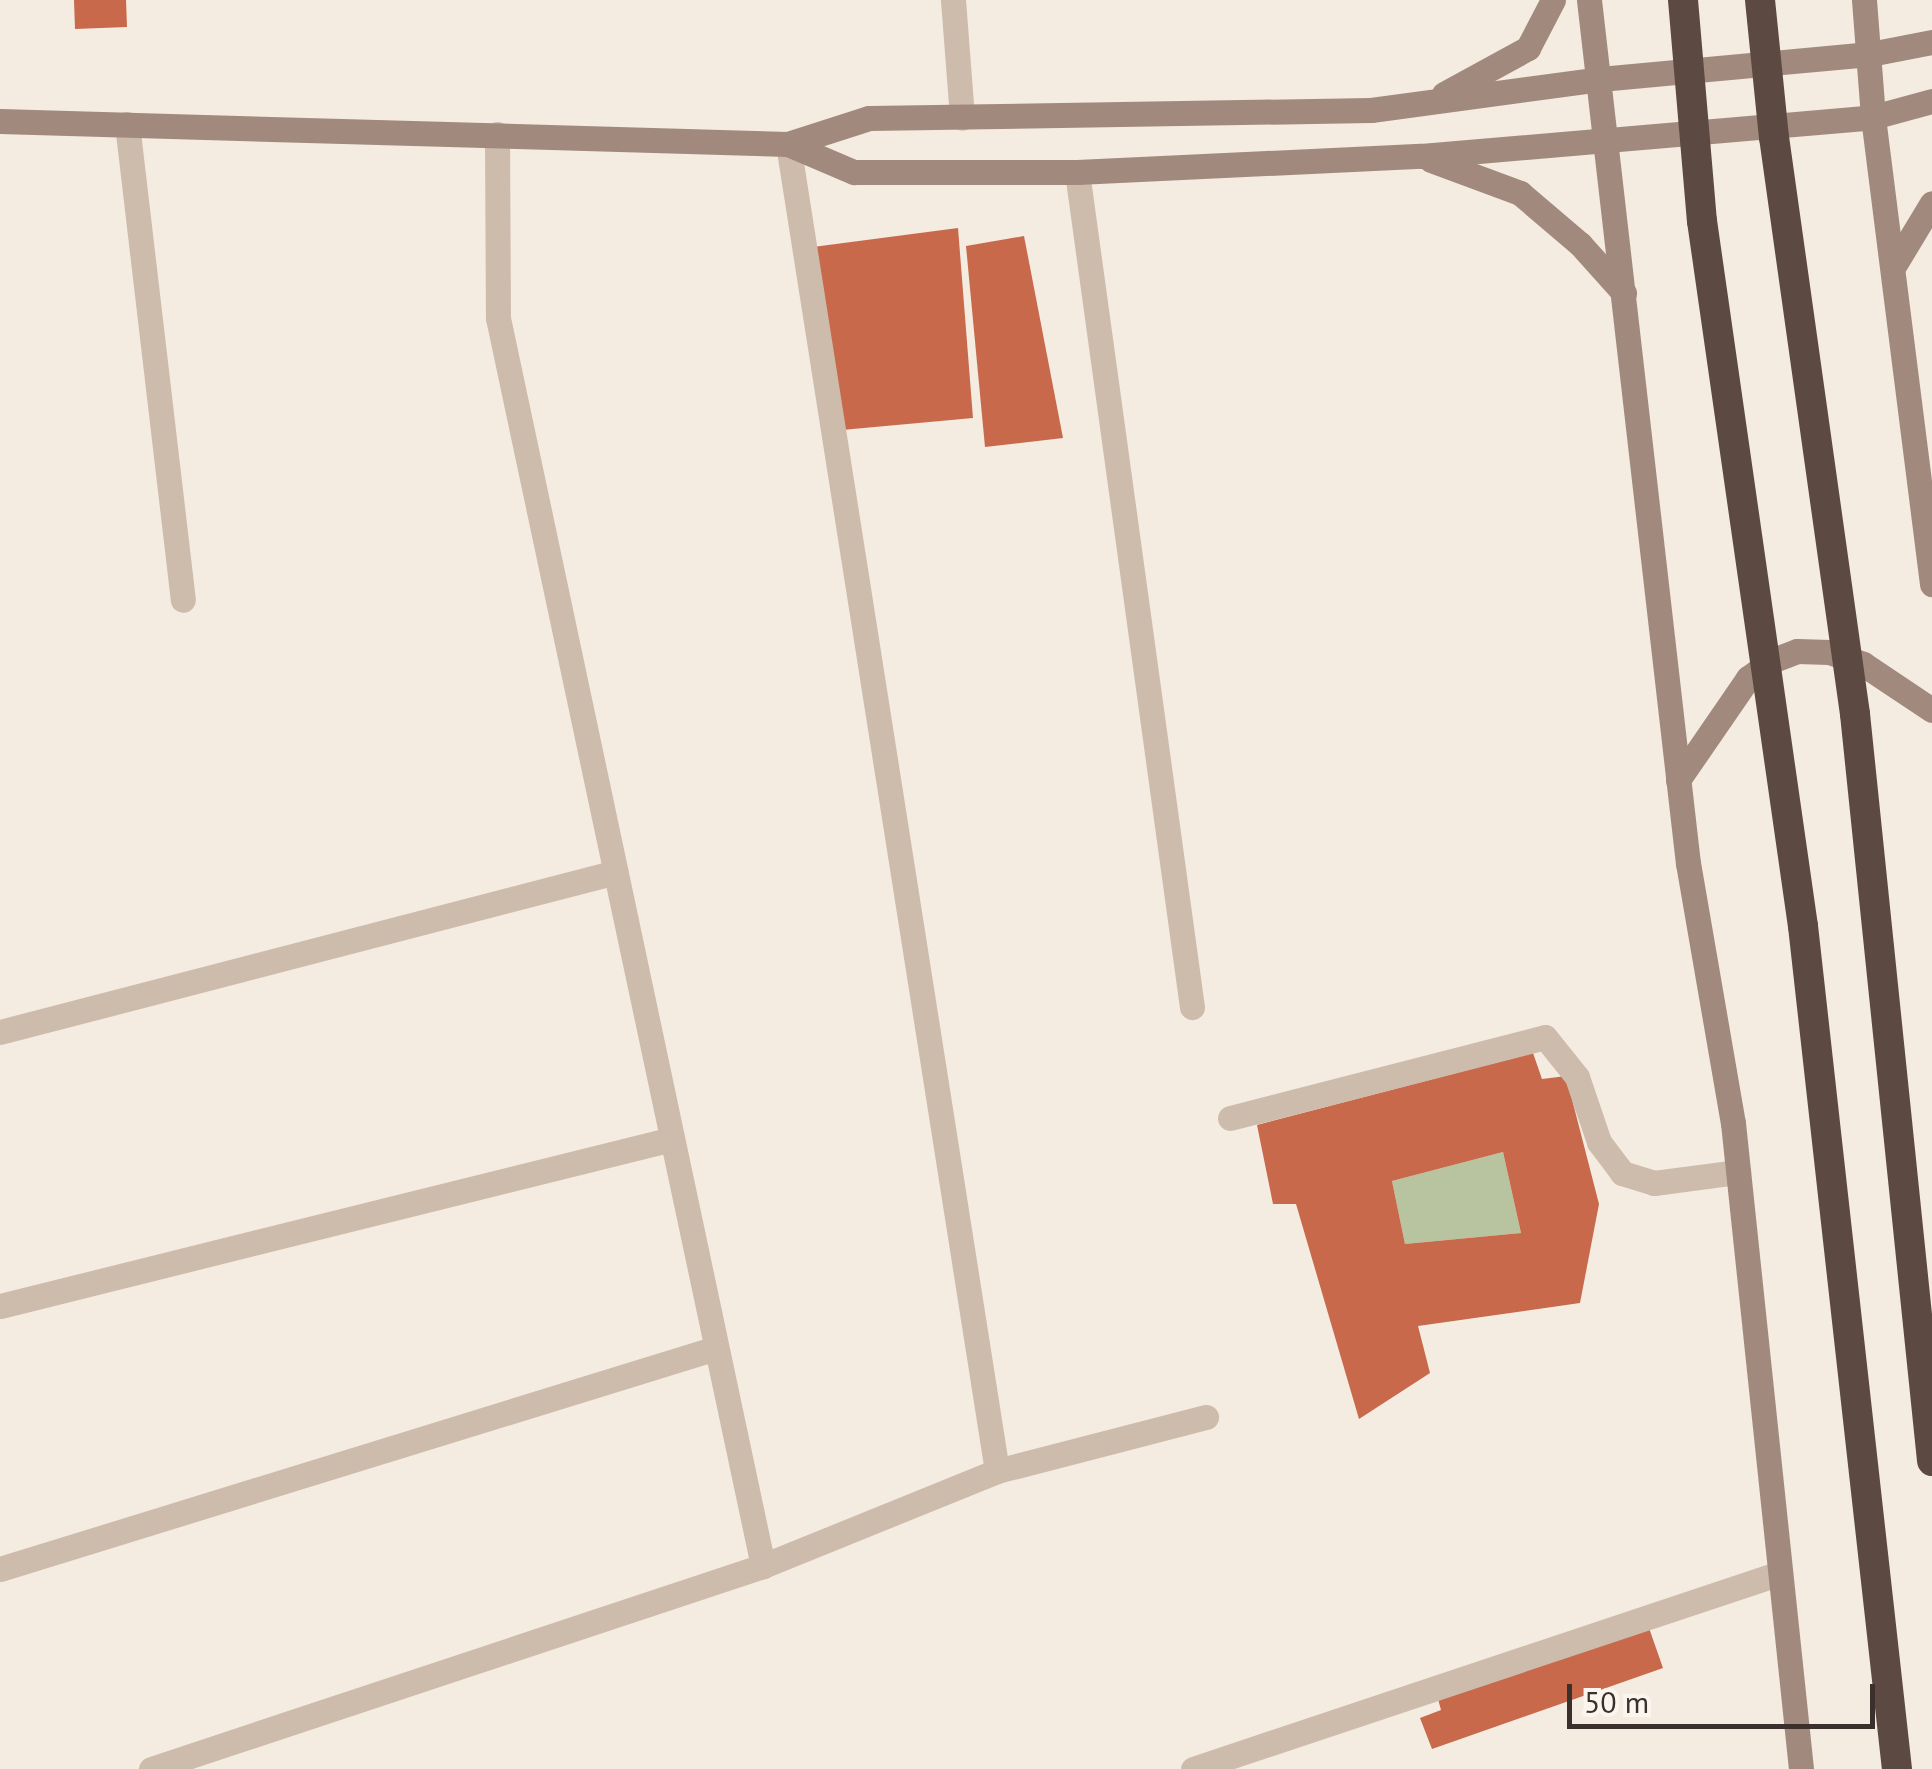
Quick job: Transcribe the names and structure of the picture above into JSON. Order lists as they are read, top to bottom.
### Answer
{
  "scale_bar": "50 m"
}
